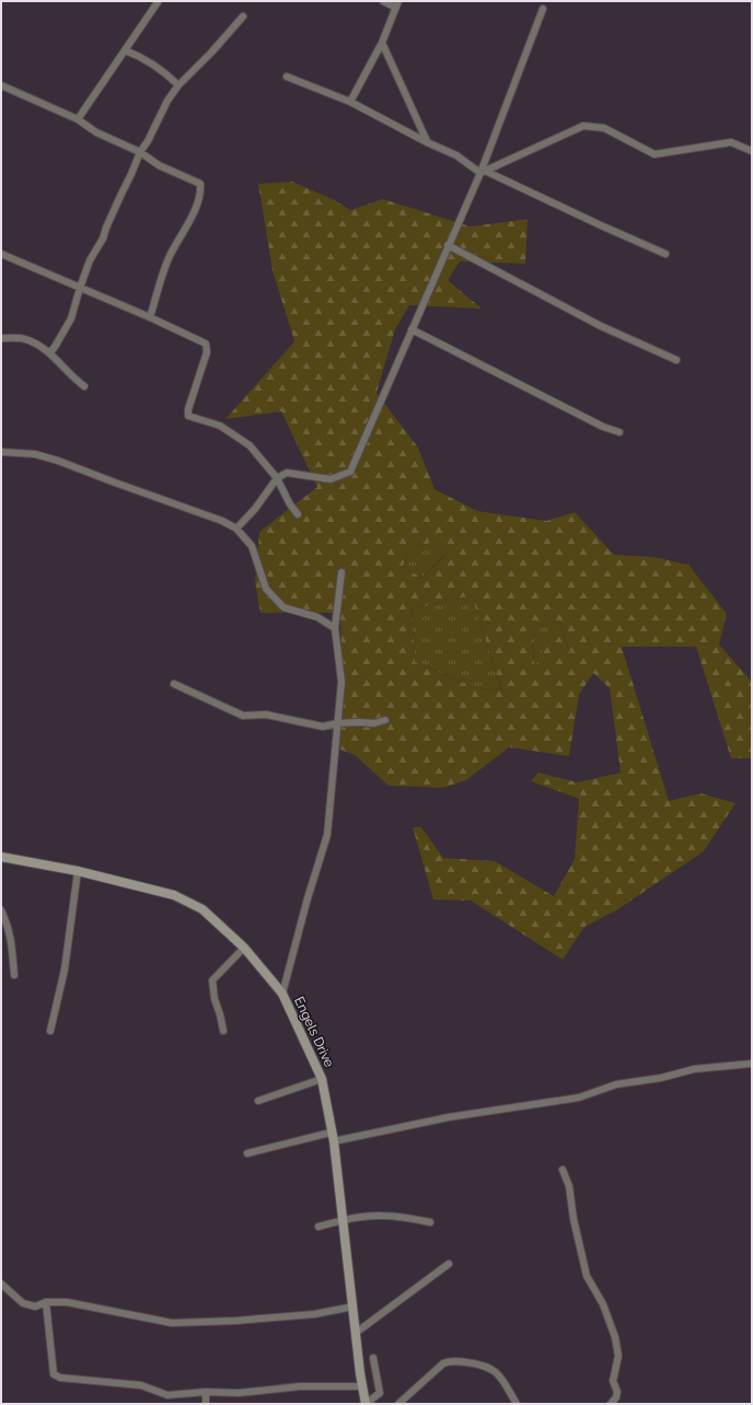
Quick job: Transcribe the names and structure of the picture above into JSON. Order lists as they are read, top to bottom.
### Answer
{
  "streets": {
    "street": ["Engels Drive"]
  }
}
